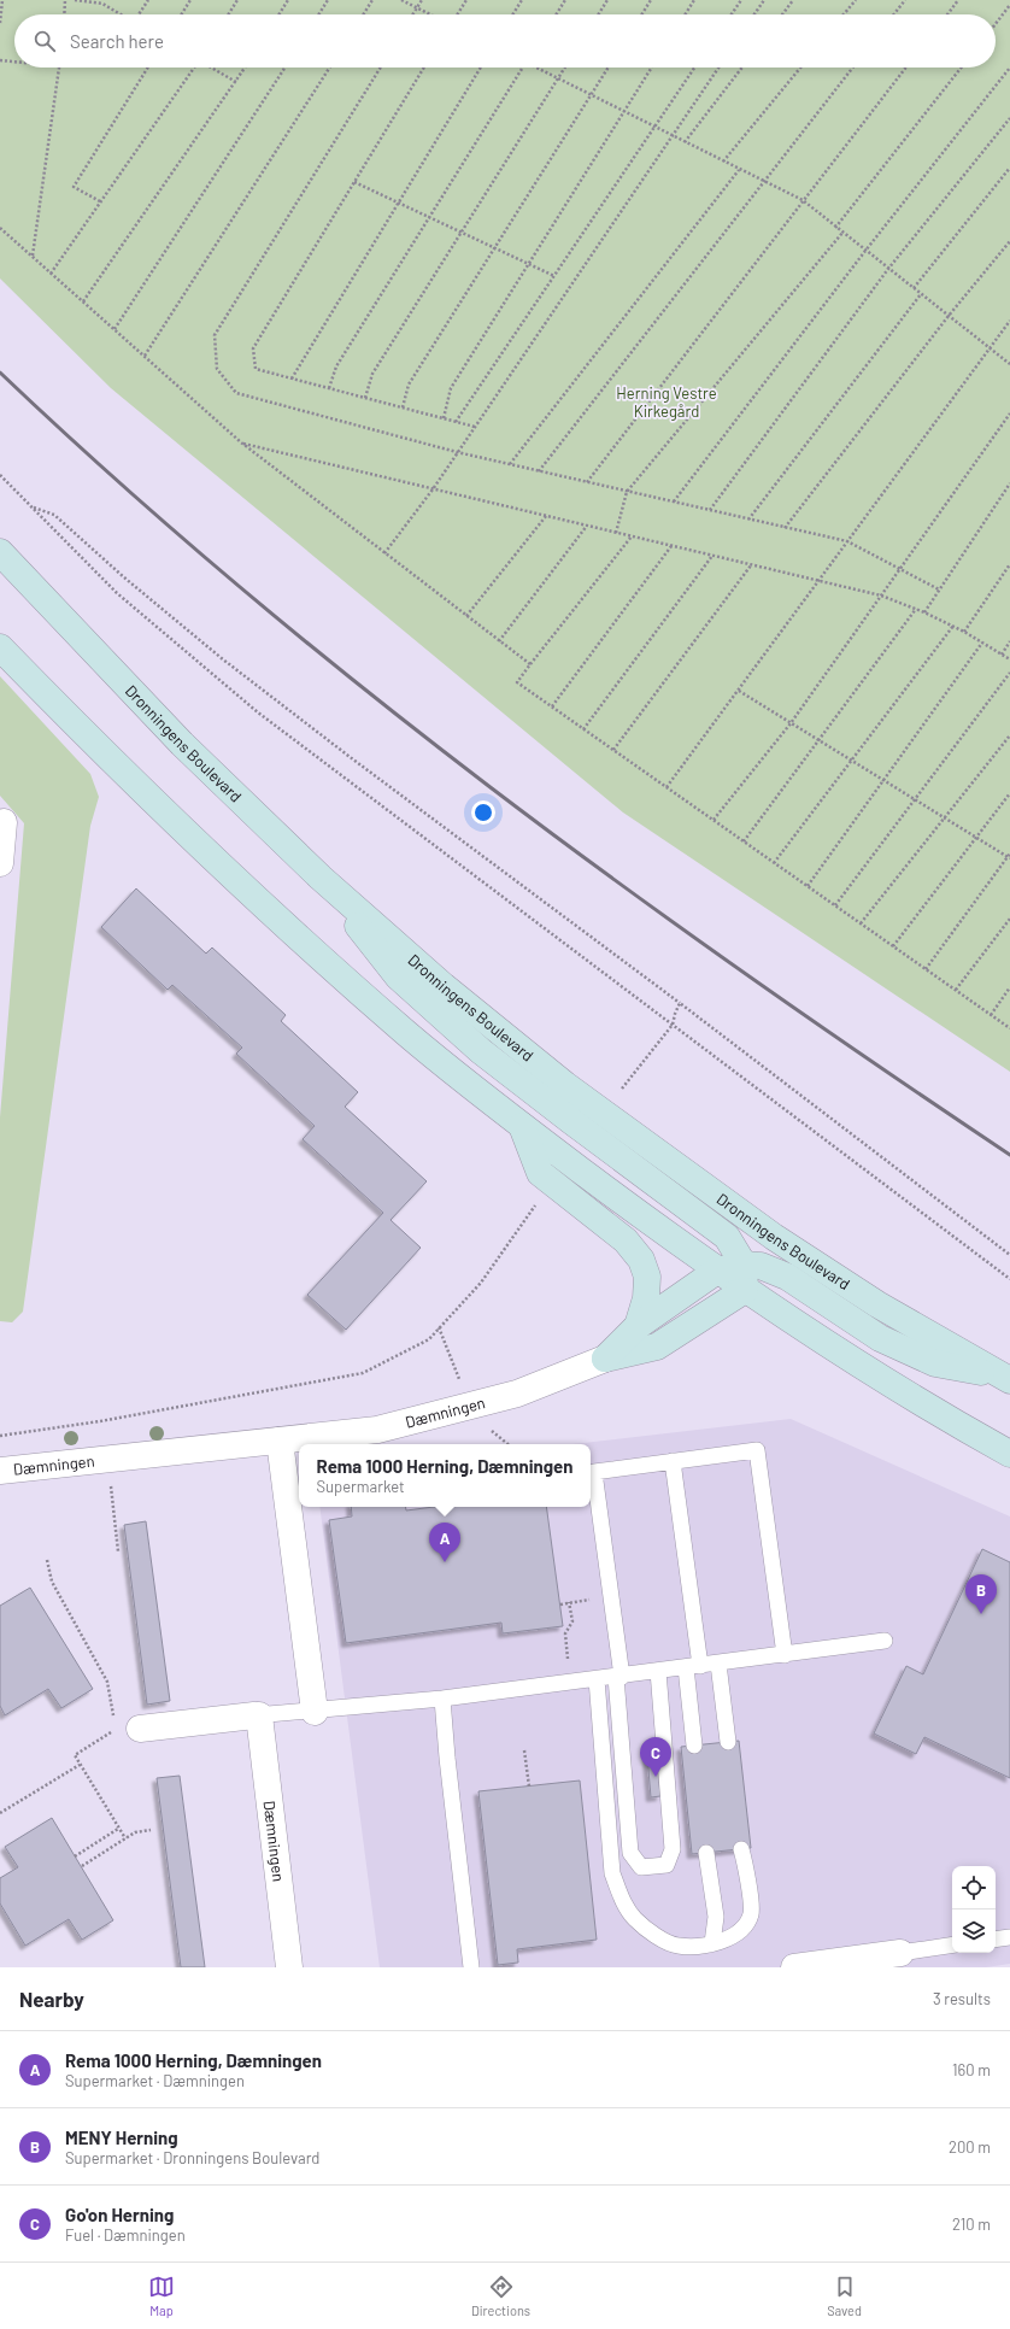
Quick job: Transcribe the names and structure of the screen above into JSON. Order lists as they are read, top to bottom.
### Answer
{
  "streets": {
    "main road": ["Dronningens Boulevard"],
    "street": ["Dæmningen"]
  },
  "parks": ["Herning Vestre Kirkegård"],
  "page": {
    "search": "Search here",
    "popup": ["Rema 1000 Herning, Dæmningen", "Supermarket"],
    "pins": ["A", "B", "C"],
    "heading": ["Nearby", "3 results"],
    "list": [
      {
        "mark": "A",
        "name": "Rema 1000 Herning, Dæmningen",
        "note": "Supermarket · Dæmningen",
        "value": "160 m"
      },
      {
        "mark": "B",
        "name": "MENY Herning",
        "note": "Supermarket · Dronningens Boulevard",
        "value": "200 m"
      },
      {
        "mark": "C",
        "name": "Go'on Herning",
        "note": "Fuel · Dæmningen",
        "value": "210 m"
      }
    ],
    "nav": ["Map", "Directions", "Saved"]
  }
}
